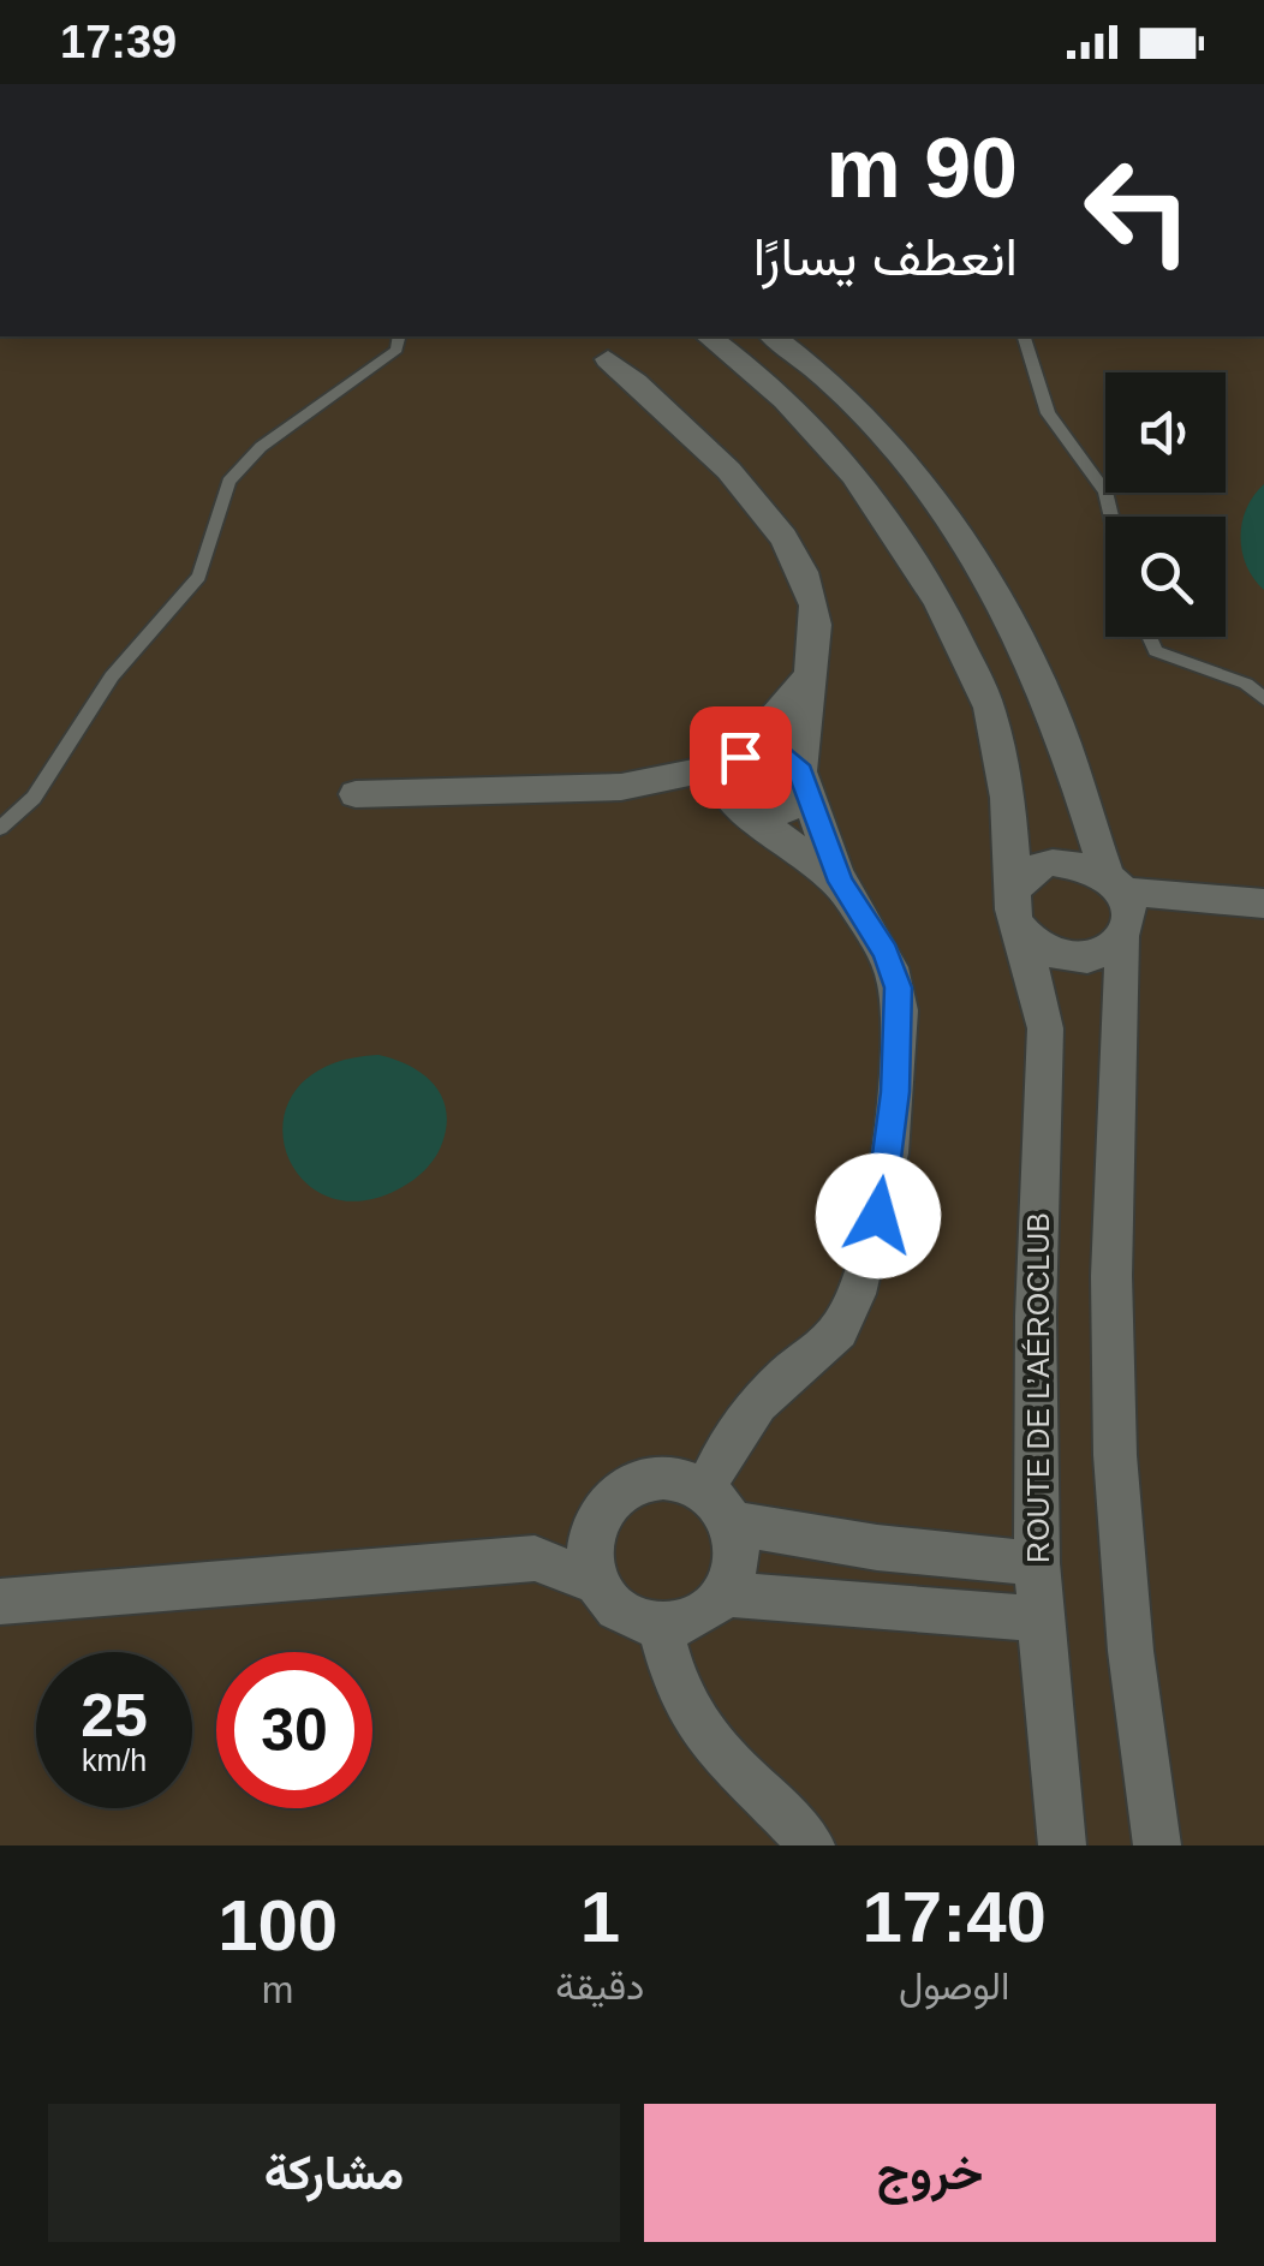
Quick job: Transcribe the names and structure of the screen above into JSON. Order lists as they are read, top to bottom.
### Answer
{
  "streets": {
    "street": ["ROUTE DE L’AÉROCLUB"]
  },
  "page": {
    "status": "17:39",
    "turn": ["90 m", "انعطف يسارًا"],
    "speed": "25 km/h",
    "limit": "30",
    "eta": [
      "17:40",
      "الوصول",
      "1",
      "دقيقة",
      "100",
      "m"
    ],
    "buttons": ["خروج", "مشاركة"]
  }
}
